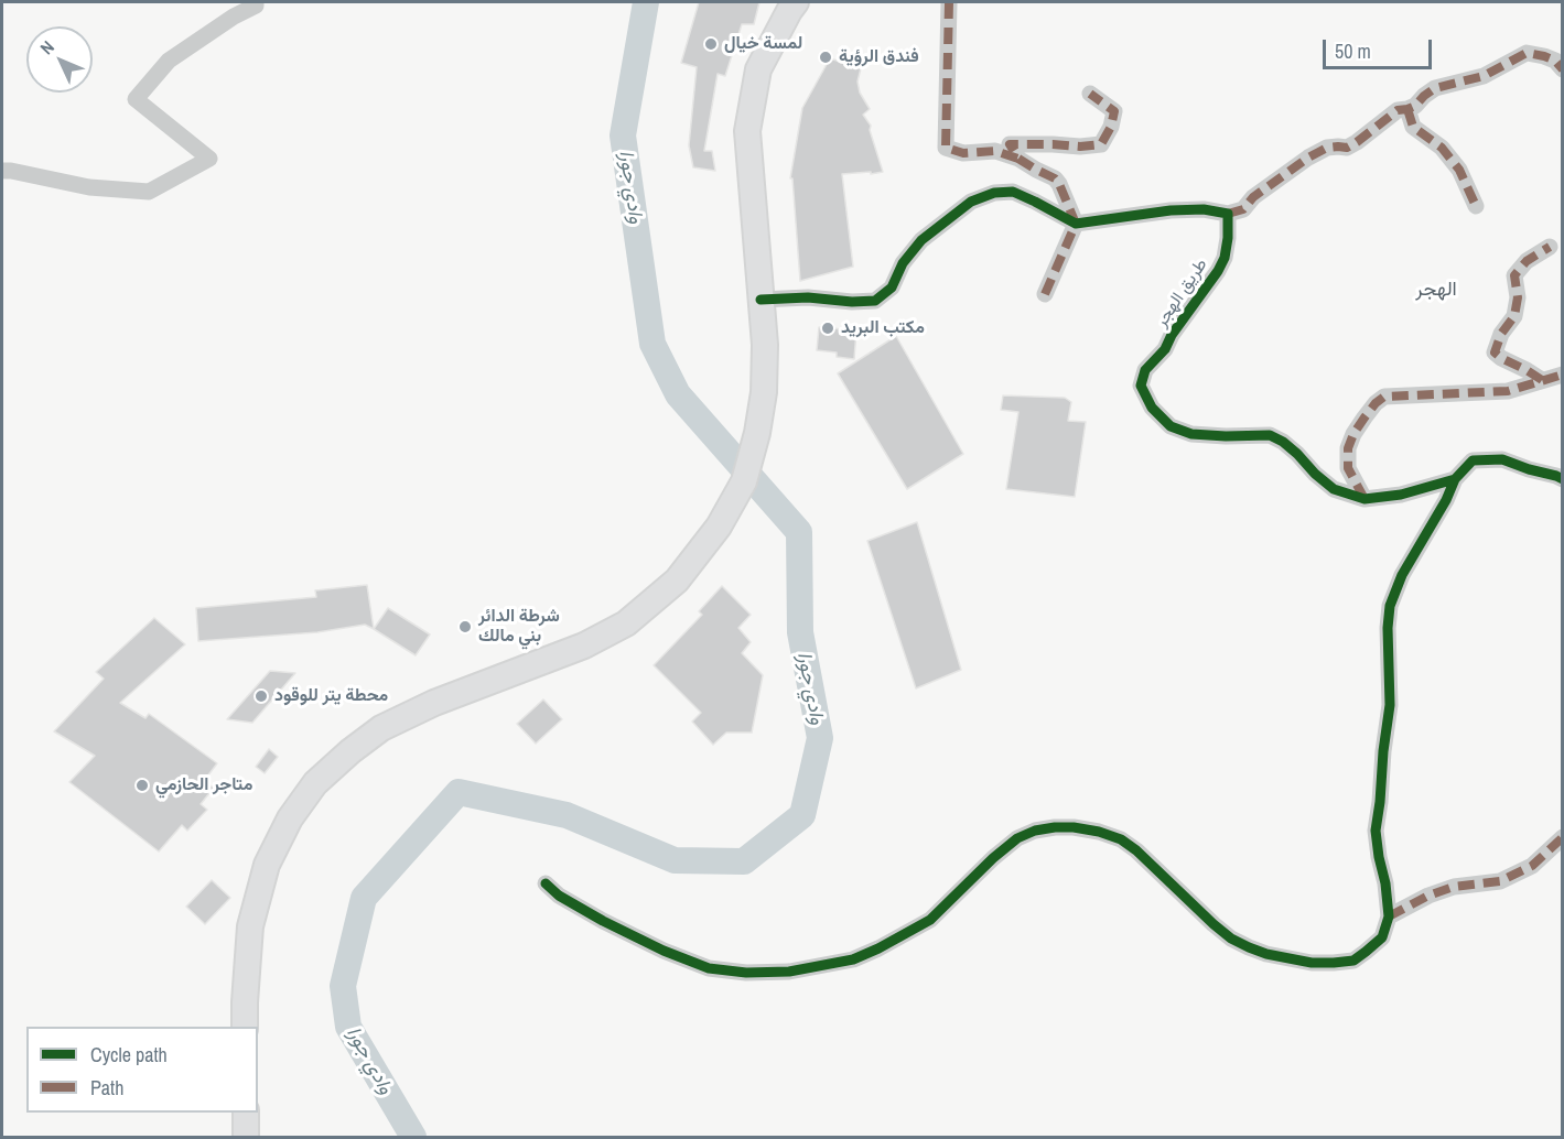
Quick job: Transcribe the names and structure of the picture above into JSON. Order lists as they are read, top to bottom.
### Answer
{
  "streets": {
    "street": ["طريق الهجر"]
  },
  "districts": ["الهجر"],
  "water": ["وادي جورا"],
  "places": [
    "لمسة خيال",
    "فندق الرؤية",
    "مكتب البريد",
    "شرطة الدائر بني مالك",
    "محطة يتر للوقود",
    "متاجر الحازمي"
  ],
  "legend": ["Cycle path", "Path"],
  "scale_bar": "50 m",
  "north": "top left"
}
